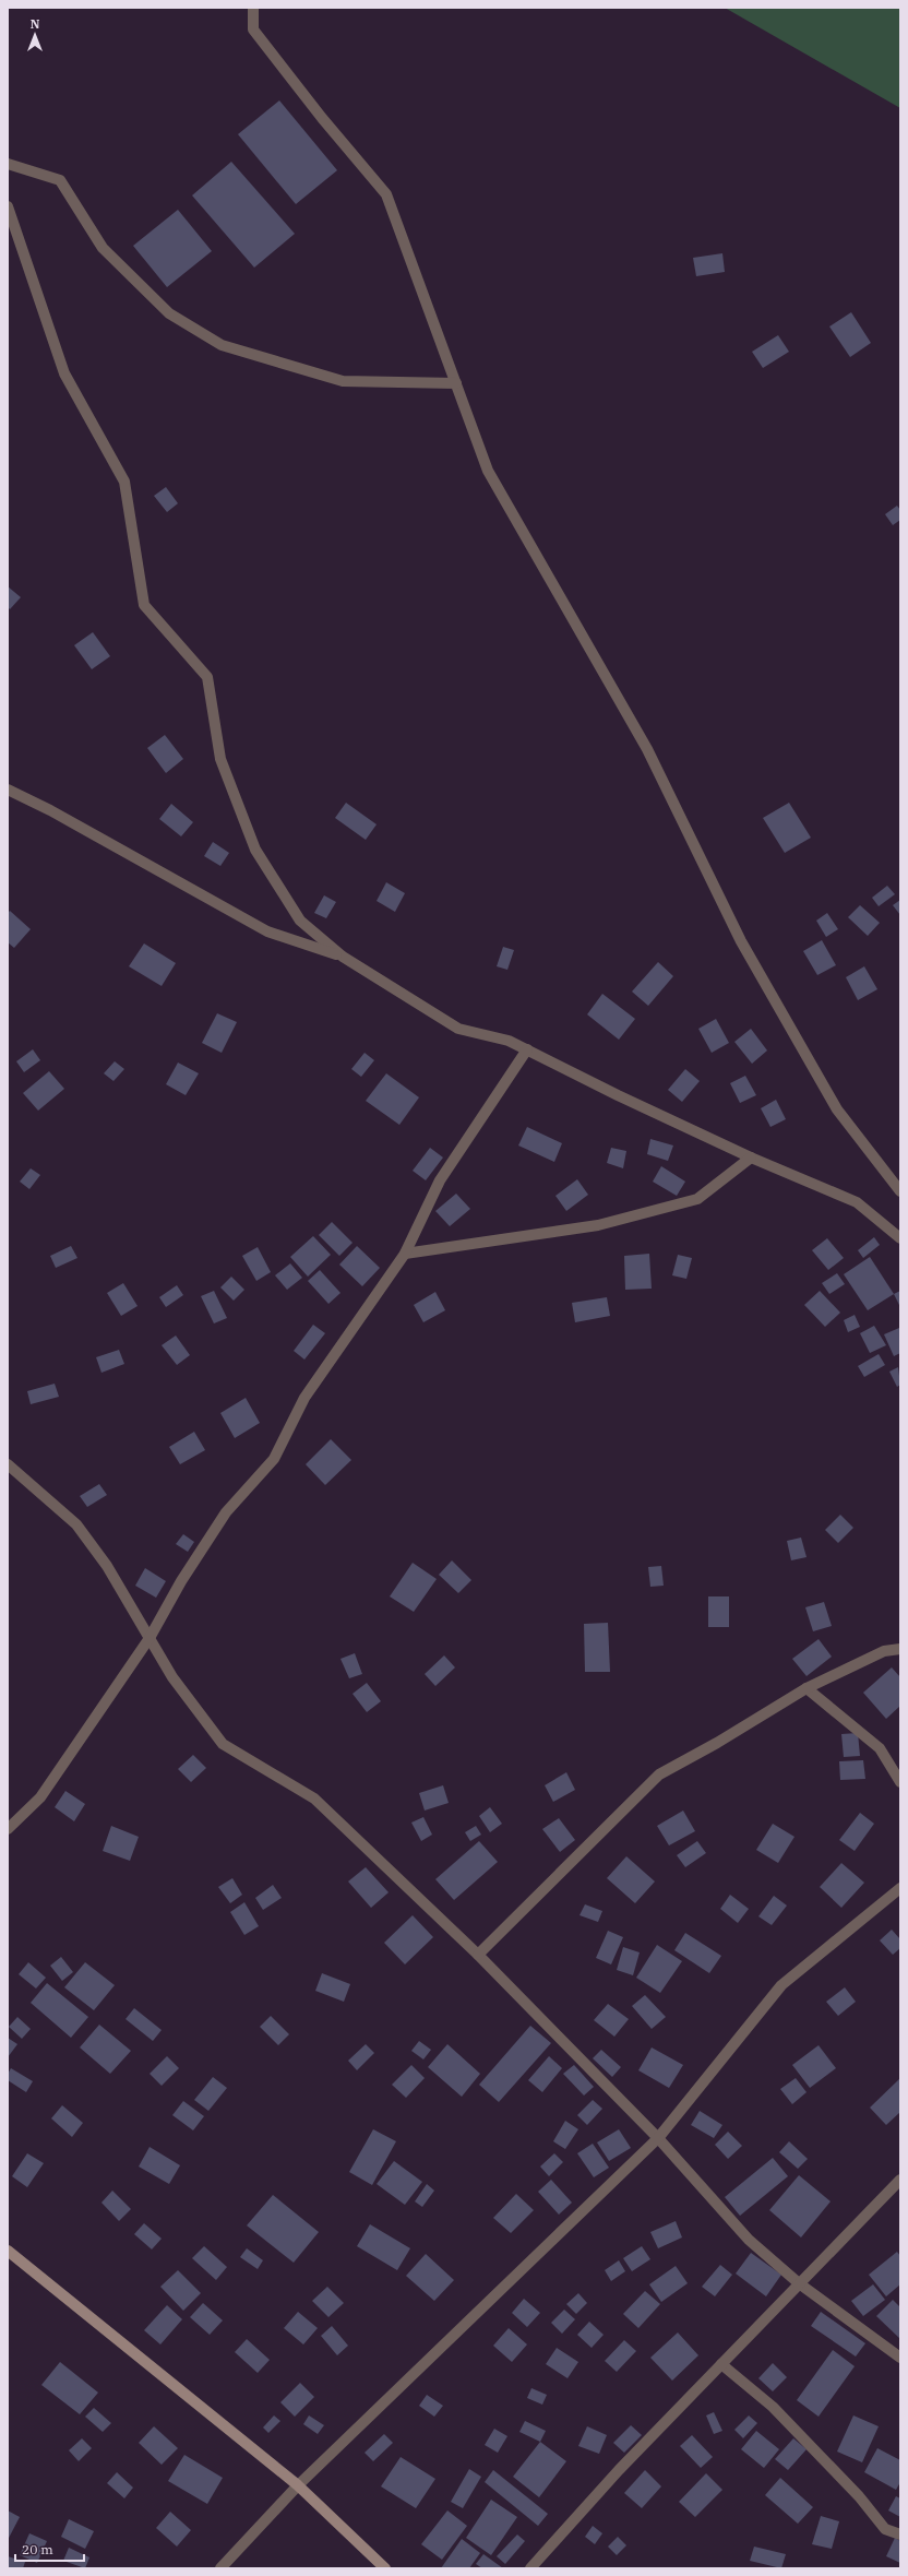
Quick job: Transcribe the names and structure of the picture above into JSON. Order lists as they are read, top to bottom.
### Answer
{
  "scale_bar": "20 m",
  "north": "top"
}
